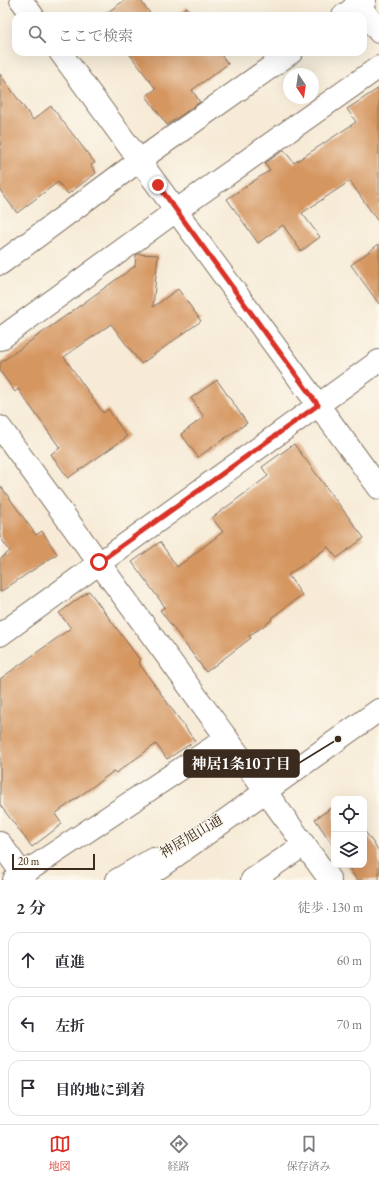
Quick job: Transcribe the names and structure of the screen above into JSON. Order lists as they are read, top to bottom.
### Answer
{
  "streets": {
    "street": ["神居旭山通"]
  },
  "places": ["神居1条10丁目"],
  "scale_bar": "20 m",
  "north": "bottom",
  "page": {
    "search": "ここで検索",
    "scale": "20 m",
    "heading": ["2 分", "徒歩 · 130 m"],
    "list": [
      ["直進", "60 m"],
      ["左折", "70 m"],
      "目的地に到着"
    ],
    "nav": ["地図", "経路", "保存済み"]
  }
}
